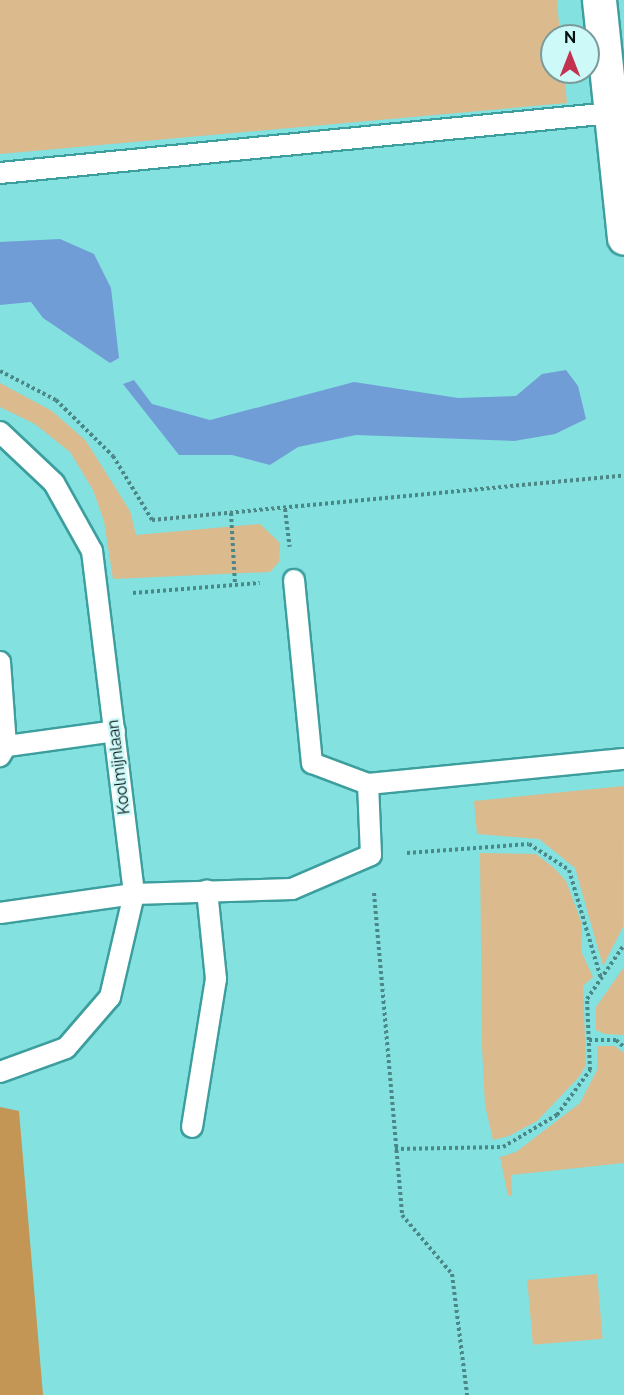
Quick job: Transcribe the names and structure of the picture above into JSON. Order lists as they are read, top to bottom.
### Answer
{
  "streets": {
    "lane": ["Koolmijnlaan"]
  },
  "north": "top"
}
